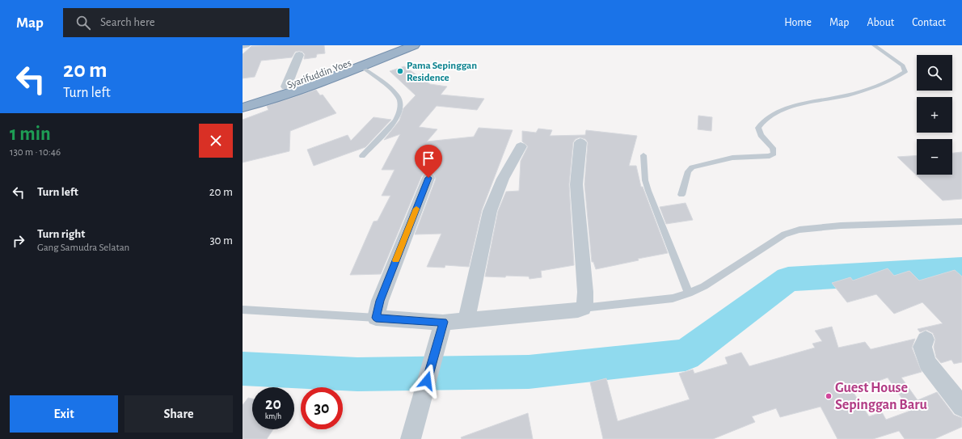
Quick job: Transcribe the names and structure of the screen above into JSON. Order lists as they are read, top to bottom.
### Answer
{
  "streets": {
    "highway": ["Syarifuddin Yoes"]
  },
  "places": ["Pama Sepinggan Residence", "Guest House Sepinggan Baru"],
  "page": {
    "header": "Map",
    "search": "Search here",
    "nav": [
      "Home",
      "Map",
      "About",
      "Contact"
    ],
    "turn": ["20 m", "Turn left"],
    "map_buttons": ["+", "−"],
    "heading": ["1 min", "130 m · 10:46"],
    "list": [
      {
        "name": "Turn left",
        "value": "20 m"
      },
      {
        "name": "Turn right",
        "note": "Gang Samudra Selatan",
        "value": "30 m"
      }
    ],
    "speed": "20 km/h",
    "limit": "30",
    "buttons": ["Exit", "Share"]
  }
}
